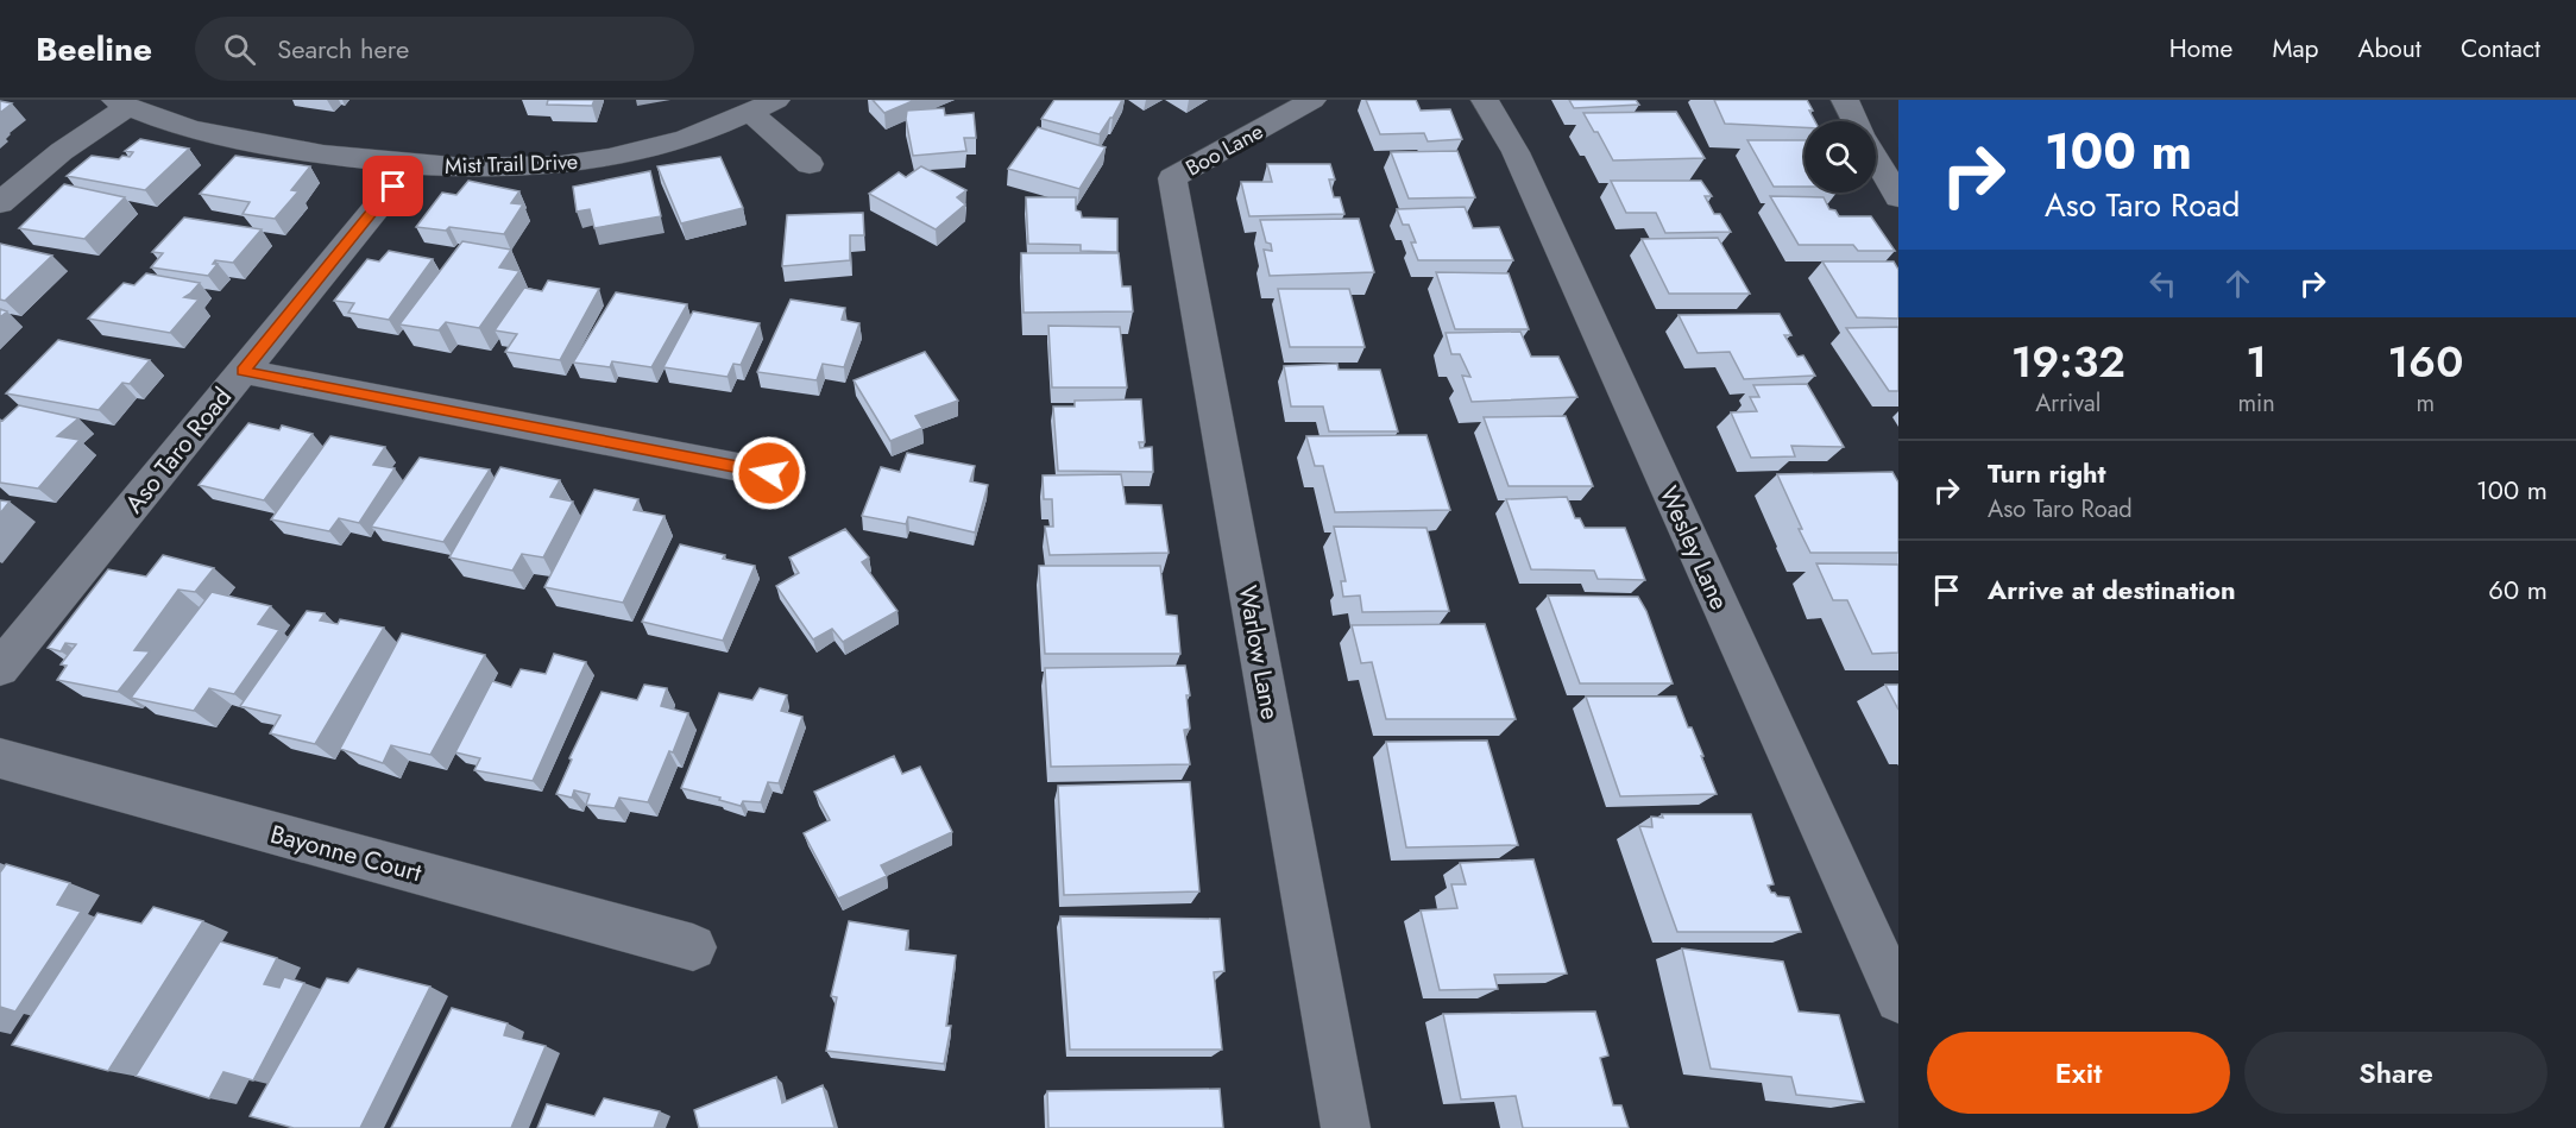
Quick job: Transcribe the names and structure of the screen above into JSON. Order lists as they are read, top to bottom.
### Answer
{
  "streets": {
    "street": [
      "Boo Lane",
      "Mist Trail Drive",
      "Aso Taro Road",
      "Wesley Lane",
      "Warlow Lane",
      "Bayonne Court"
    ]
  },
  "crossings": [
    ["Boo Lane", "Warlow Lane"],
    ["Mist Trail Drive", "Aso Taro Road"]
  ],
  "page": {
    "header": "Beeline",
    "search": "Search here",
    "nav": [
      "Home",
      "Map",
      "About",
      "Contact"
    ],
    "turn": ["100 m", "Aso Taro Road"],
    "eta": [
      "19:32",
      "Arrival",
      "1",
      "min",
      "160",
      "m"
    ],
    "list": [
      {
        "name": "Turn right",
        "note": "Aso Taro Road",
        "value": "100 m"
      },
      {
        "name": "Arrive at destination",
        "value": "60 m"
      }
    ],
    "buttons": ["Exit", "Share"]
  }
}
